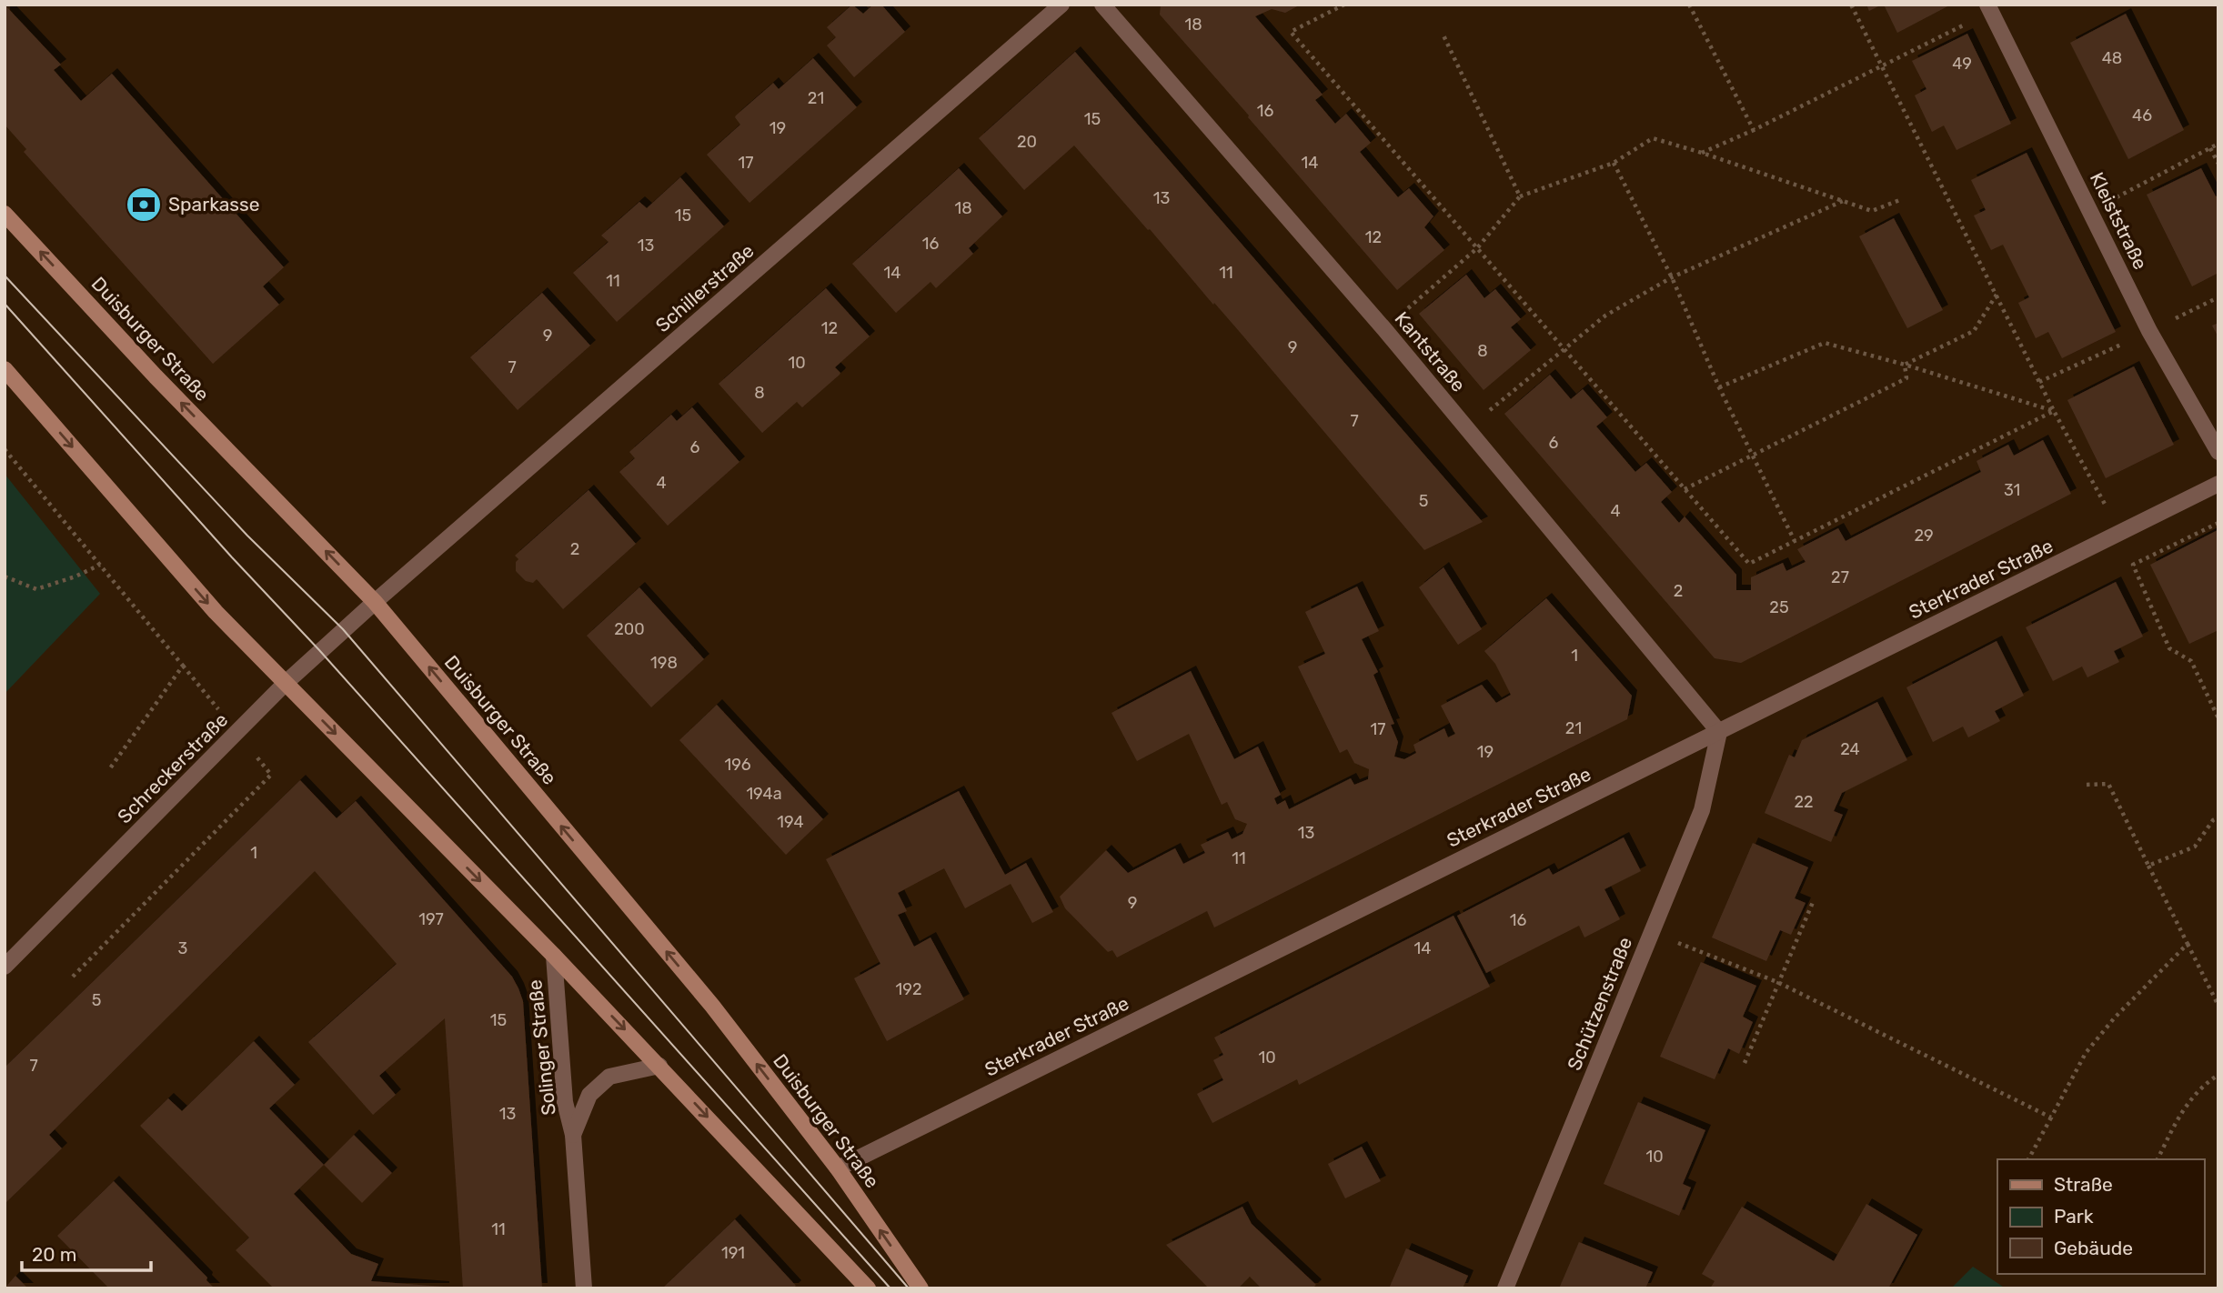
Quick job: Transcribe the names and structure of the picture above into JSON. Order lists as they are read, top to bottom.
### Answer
{
  "streets": {
    "main road": ["Duisburger Straße"],
    "street": [
      "Kleiststraße",
      "Schillerstraße",
      "Kantstraße",
      "Sterkrader Straße",
      "Schreckerstraße",
      "Schützenstraße",
      "Solinger Straße"
    ]
  },
  "crossings": [
    ["Schillerstraße", "Duisburger Straße"],
    ["Schillerstraße", "Schreckerstraße"],
    ["Duisburger Straße", "Sterkrader Straße"],
    ["Duisburger Straße", "Schreckerstraße"],
    ["Kantstraße", "Sterkrader Straße"],
    ["Kantstraße", "Schützenstraße"],
    ["Sterkrader Straße", "Schützenstraße"]
  ],
  "places": {
    "bank": ["Sparkasse"]
  },
  "house_numbers": [
    "18",
    "48",
    "49",
    "21",
    "16",
    "46",
    "15",
    "19",
    "20",
    "17",
    "14",
    "13",
    "18",
    "15",
    "12",
    "16",
    "13",
    "14",
    "11",
    "11",
    "12",
    "9",
    "9",
    "8",
    "10",
    "7",
    "8",
    "7",
    "6",
    "6",
    "4",
    "31",
    "5",
    "4",
    "29",
    "2",
    "27",
    "2",
    "25",
    "200",
    "1",
    "198",
    "21",
    "17",
    "24",
    "19",
    "196",
    "194a",
    "22",
    "194",
    "13",
    "1",
    "11",
    "9",
    "197",
    "16",
    "3",
    "14",
    "192",
    "5",
    "15",
    "10",
    "7",
    "13",
    "10",
    "11",
    "191"
  ],
  "legend": ["Straße", "Park", "Gebäude"],
  "scale_bar": "20 m"
}
